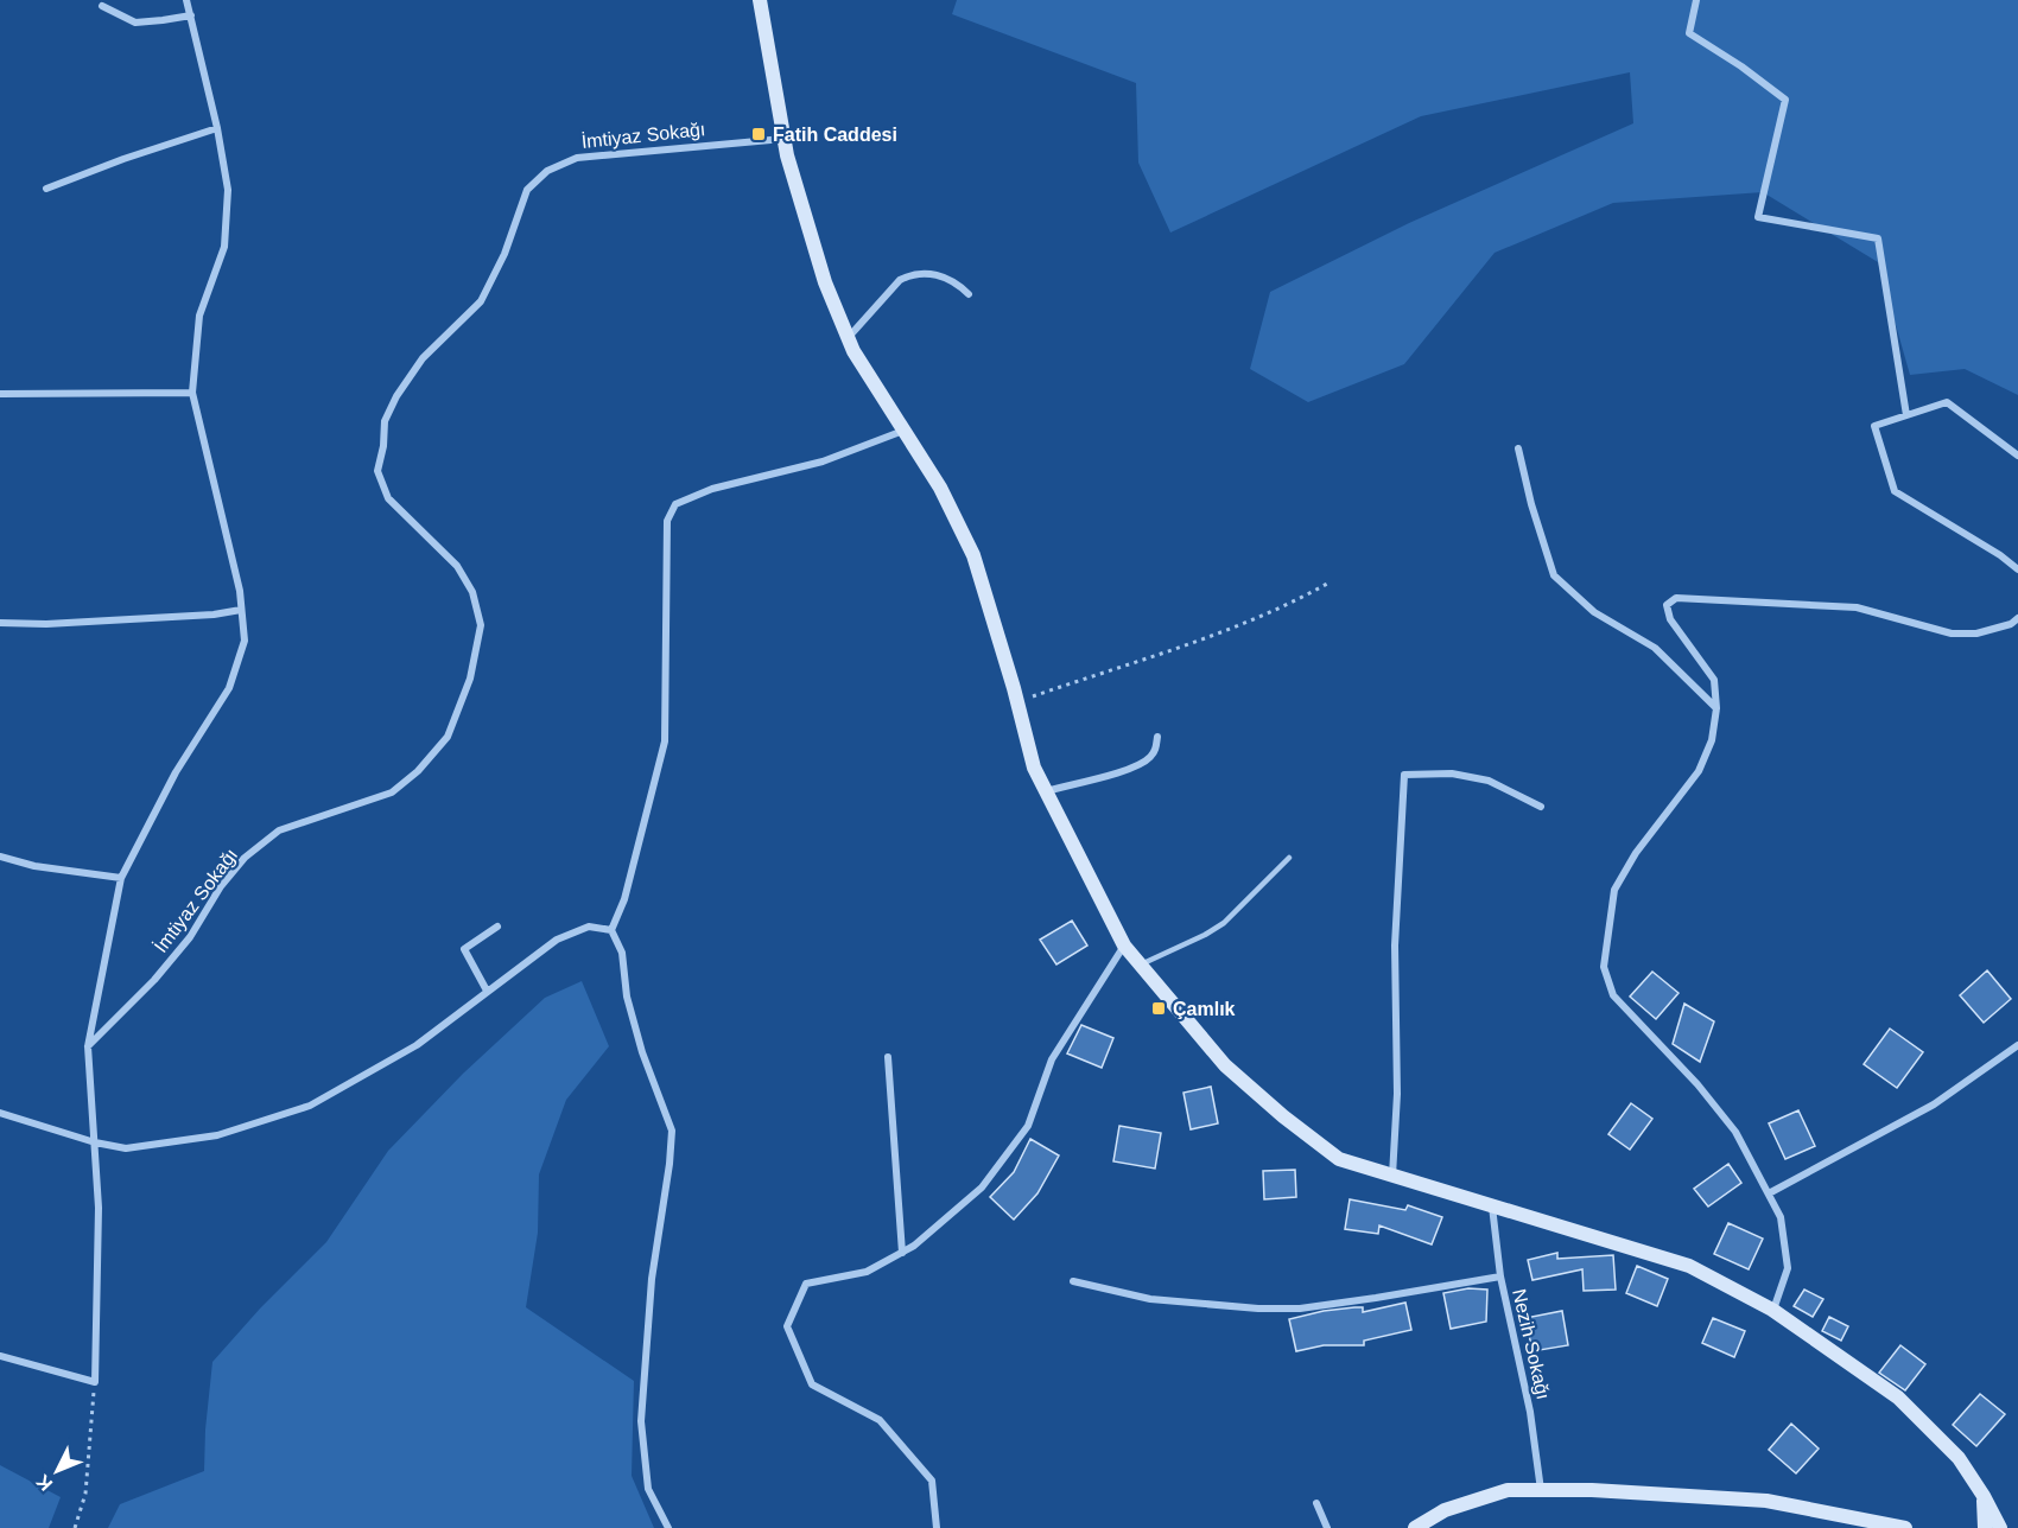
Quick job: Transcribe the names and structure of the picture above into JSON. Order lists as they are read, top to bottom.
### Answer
{
  "streets": {
    "street": ["İmtiyaz Sokağı", "Nezih Sokağı"]
  },
  "places": {
    "transit": ["Fatih Caddesi", "Çamlık"]
  },
  "north": "bottom left"
}
